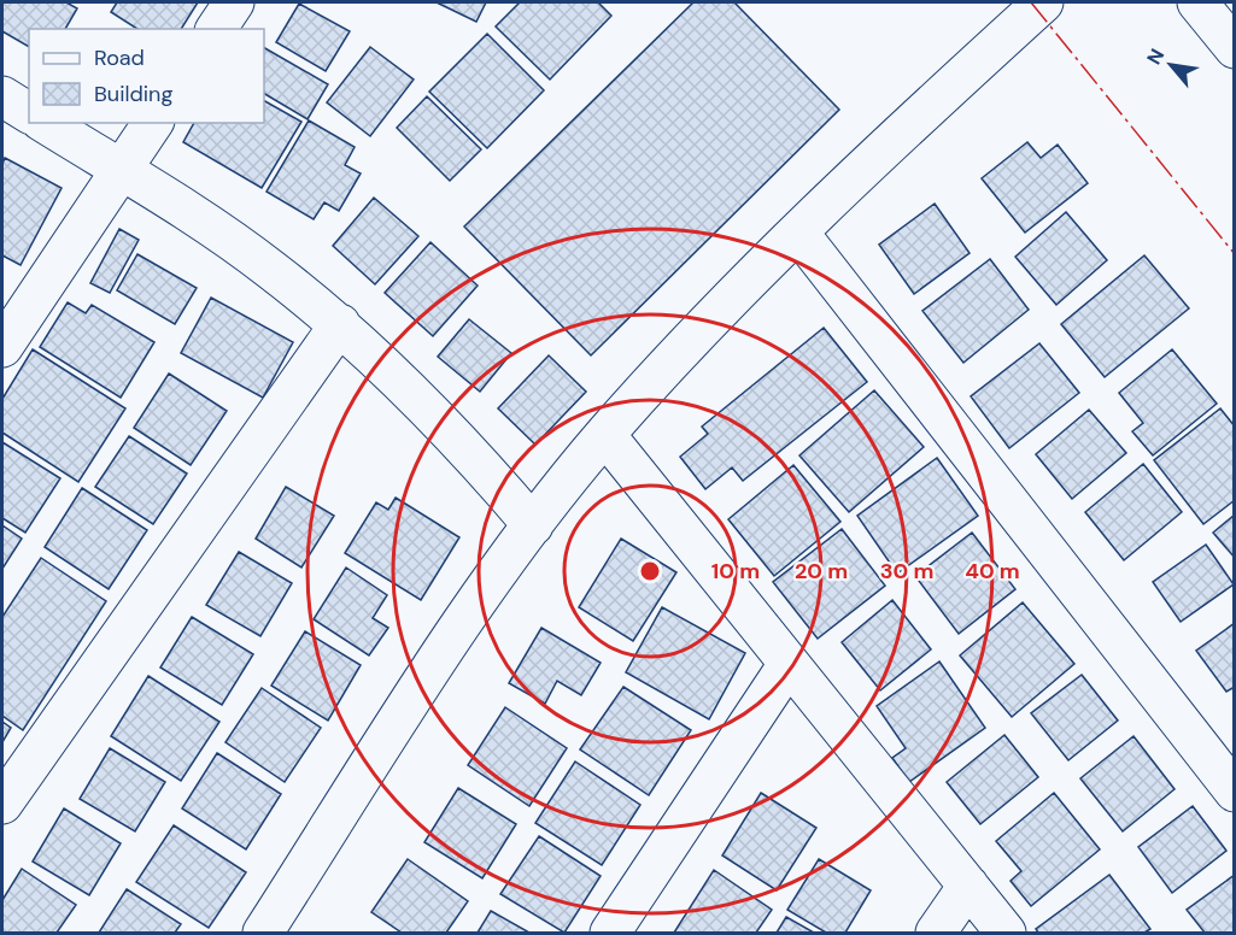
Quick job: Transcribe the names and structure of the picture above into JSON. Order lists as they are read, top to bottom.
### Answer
{
  "legend": ["Road", "Building"],
  "north": "top left",
  "rings": [
    "10 m",
    "20 m",
    "30 m",
    "40 m"
  ]
}
